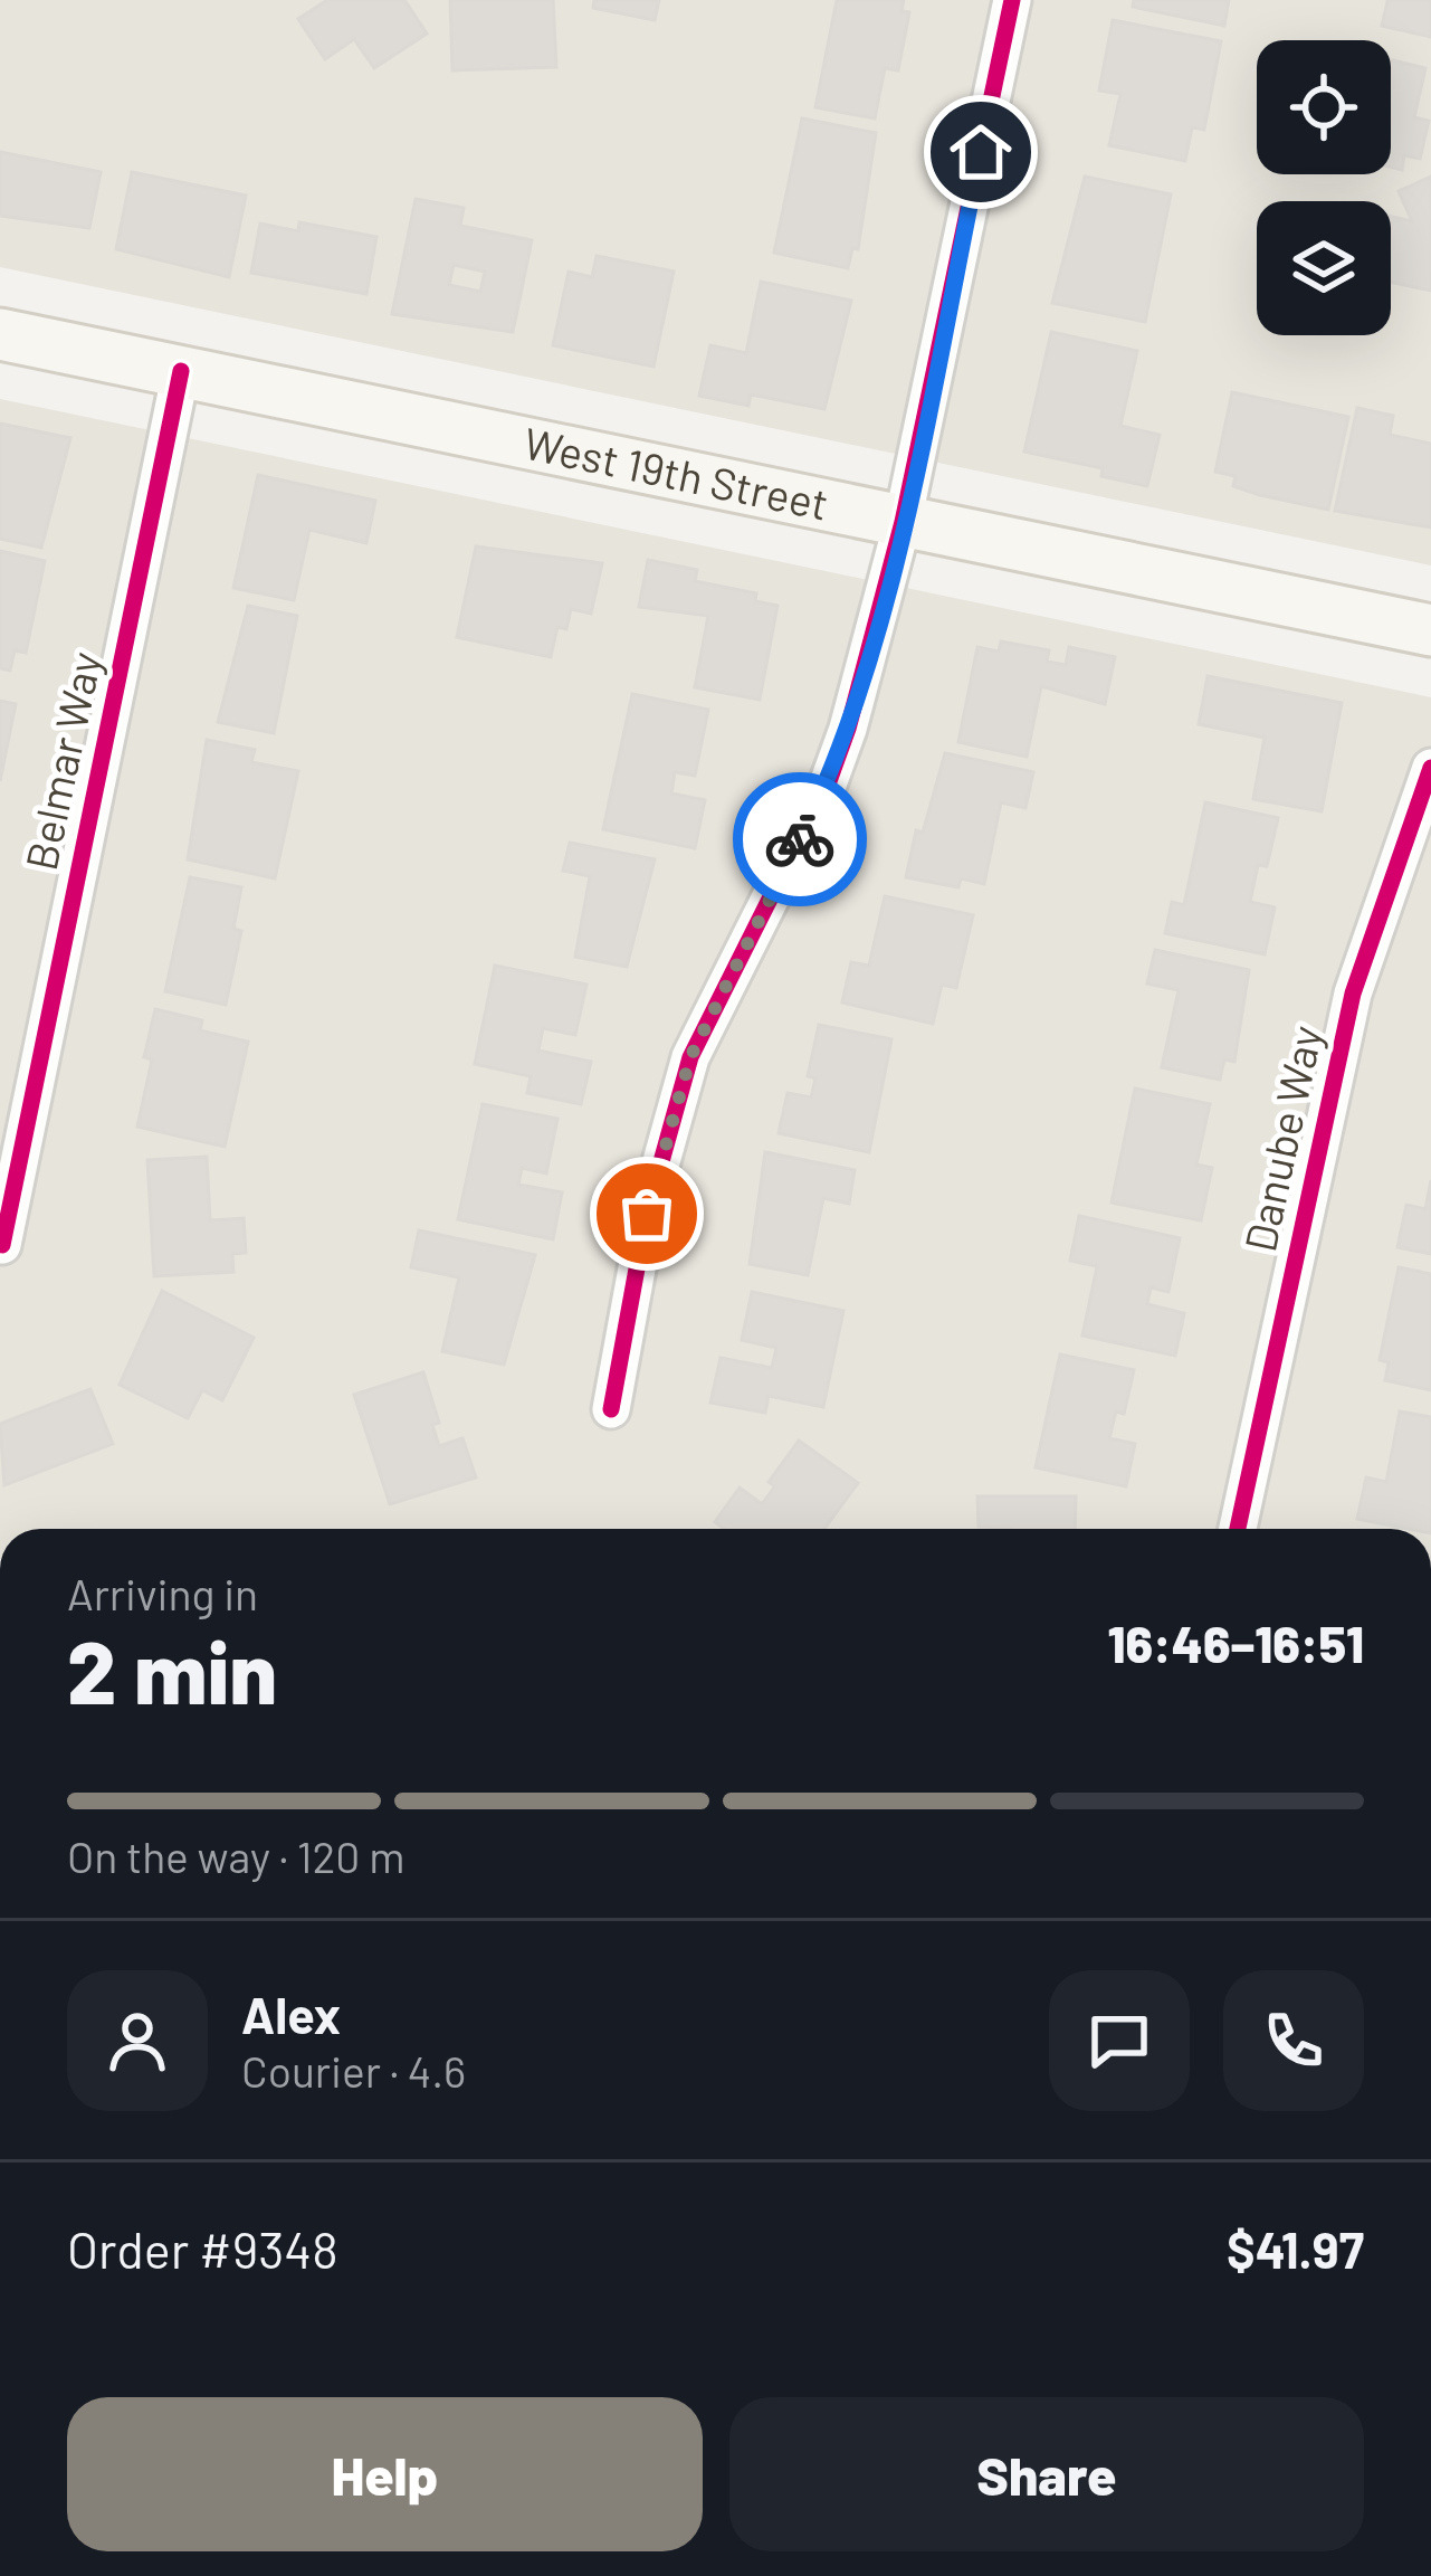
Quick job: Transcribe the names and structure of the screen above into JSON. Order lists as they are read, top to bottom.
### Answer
{
  "streets": {
    "main road": ["West 19th Street"],
    "street": ["Belmar Way", "Danube Way"]
  },
  "crossings": [
    ["West 19th Street", "Belmar Way"]
  ],
  "page": {
    "heading": ["2 min", "Arriving in", "16:46–16:51"],
    "panel": [
      "Alex",
      "Courier · 4.6",
      "Order #9348",
      "$41.97"
    ],
    "bar": "On the way · 120 m",
    "buttons": ["Help", "Share"]
  }
}
